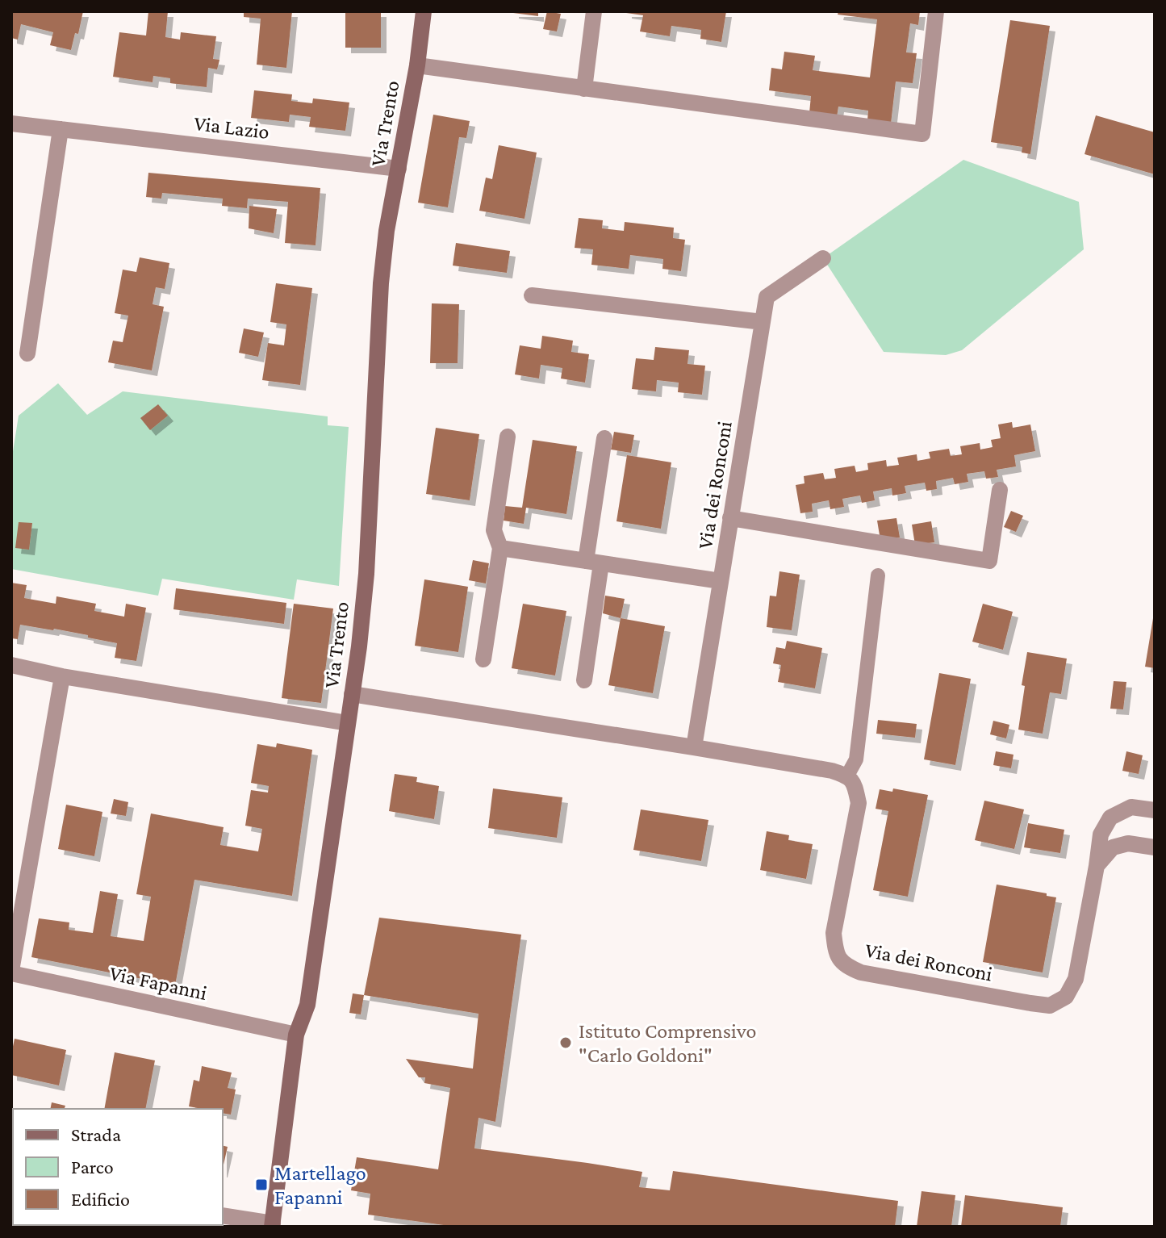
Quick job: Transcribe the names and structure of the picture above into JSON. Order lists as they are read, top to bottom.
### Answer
{
  "streets": {
    "street": [
      "Via Trento",
      "Via Lazio",
      "Via dei Ronconi",
      "Via Fapanni"
    ]
  },
  "crossings": [
    ["Via Trento", "Via Lazio"],
    ["Via Trento", "Via Fapanni"]
  ],
  "places": {
    "other": ["Istituto Comprensivo \"Carlo Goldoni\""],
    "transit": ["Martellago Fapanni"]
  },
  "legend": ["Strada", "Parco", "Edificio"]
}
